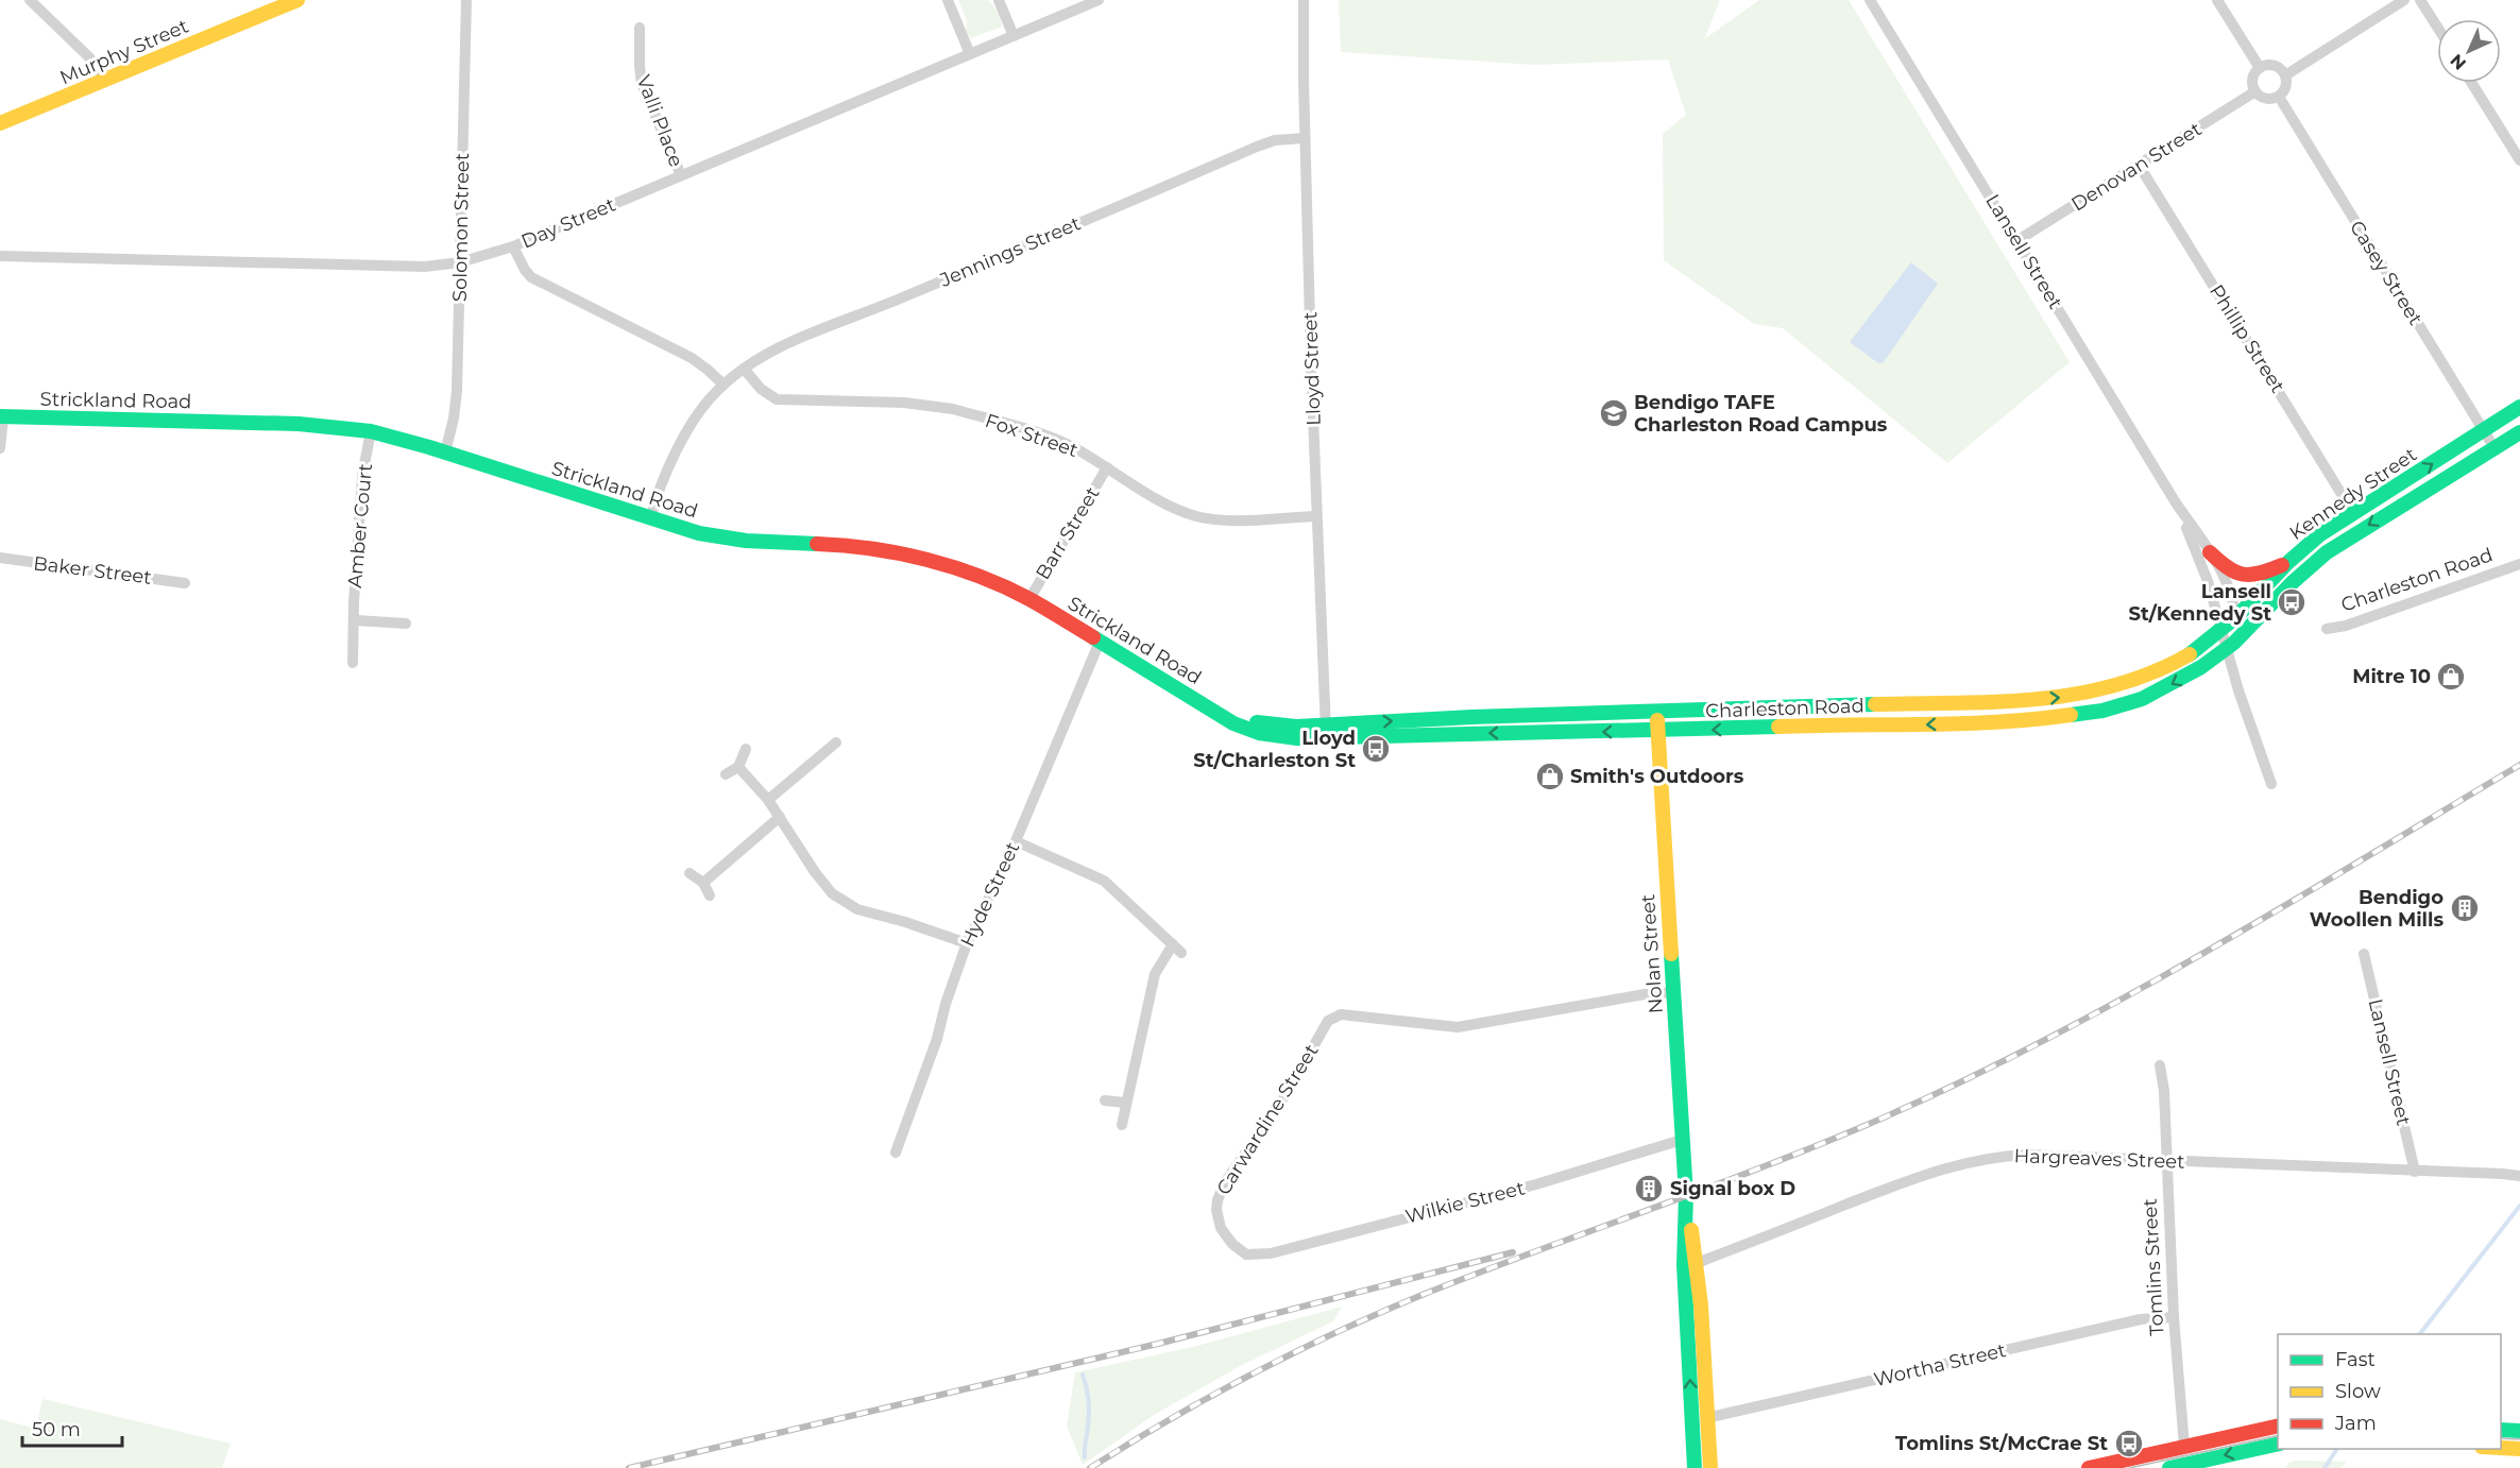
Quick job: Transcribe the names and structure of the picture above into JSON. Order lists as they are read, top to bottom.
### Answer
{
  "streets": {
    "main road": [
      "Murphy Street",
      "Strickland Road",
      "Kennedy Street",
      "Charleston Road",
      "Nolan Street",
      "Tomlins Street"
    ],
    "street": [
      "Valli Place",
      "Denovan Street",
      "Day Street",
      "Solomon Street",
      "Jennings Street",
      "Lansell Street",
      "Casey Street",
      "Phillip Street",
      "Lloyd Street",
      "Fox Street",
      "Amber Court",
      "Barr Street",
      "Baker Street",
      "Hyde Street",
      "Carwardine Street",
      "Hargreaves Street",
      "Wilkie Street",
      "Wortha Street"
    ]
  },
  "crossings": [
    ["Valli Place", "Day Street"],
    ["Denovan Street", "Lansell Street"],
    ["Denovan Street", "Casey Street"],
    ["Denovan Street", "Phillip Street"],
    ["Day Street", "Solomon Street"],
    ["Solomon Street", "Strickland Road"],
    ["Jennings Street", "Lloyd Street"],
    ["Jennings Street", "Strickland Road"],
    ["Jennings Street", "Fox Street"],
    ["Lansell Street", "Kennedy Street"],
    ["Lansell Street", "Charleston Road"],
    ["Lansell Street", "Hargreaves Street"],
    ["Casey Street", "Kennedy Street"],
    ["Phillip Street", "Kennedy Street"],
    ["Lloyd Street", "Strickland Road"],
    ["Lloyd Street", "Fox Street"],
    ["Lloyd Street", "Charleston Road"],
    ["Strickland Road", "Amber Court"],
    ["Strickland Road", "Barr Street"],
    ["Strickland Road", "Charleston Road"],
    ["Strickland Road", "Hyde Street"],
    ["Fox Street", "Barr Street"],
    ["Kennedy Street", "Charleston Road"],
    ["Charleston Road", "Nolan Street"],
    ["Nolan Street", "Carwardine Street"],
    ["Nolan Street", "Hargreaves Street"],
    ["Nolan Street", "Wilkie Street"],
    ["Nolan Street", "Wortha Street"],
    ["Carwardine Street", "Wilkie Street"],
    ["Hargreaves Street", "Tomlins Street"],
    ["Tomlins Street", "Wortha Street"]
  ],
  "places": {
    "school or university": ["Bendigo TAFE Charleston Road Campus"],
    "bus stop": ["Lansell St/Kennedy St", "Lloyd St/Charleston St", "Tomlins St/McCrae St"],
    "shop": ["Mitre 10", "Smith's Outdoors"],
    "building": ["Bendigo Woollen Mills", "Signal box D"]
  },
  "legend": ["Fast", "Slow", "Jam"],
  "scale_bar": "50 m",
  "north": "bottom left"
}
